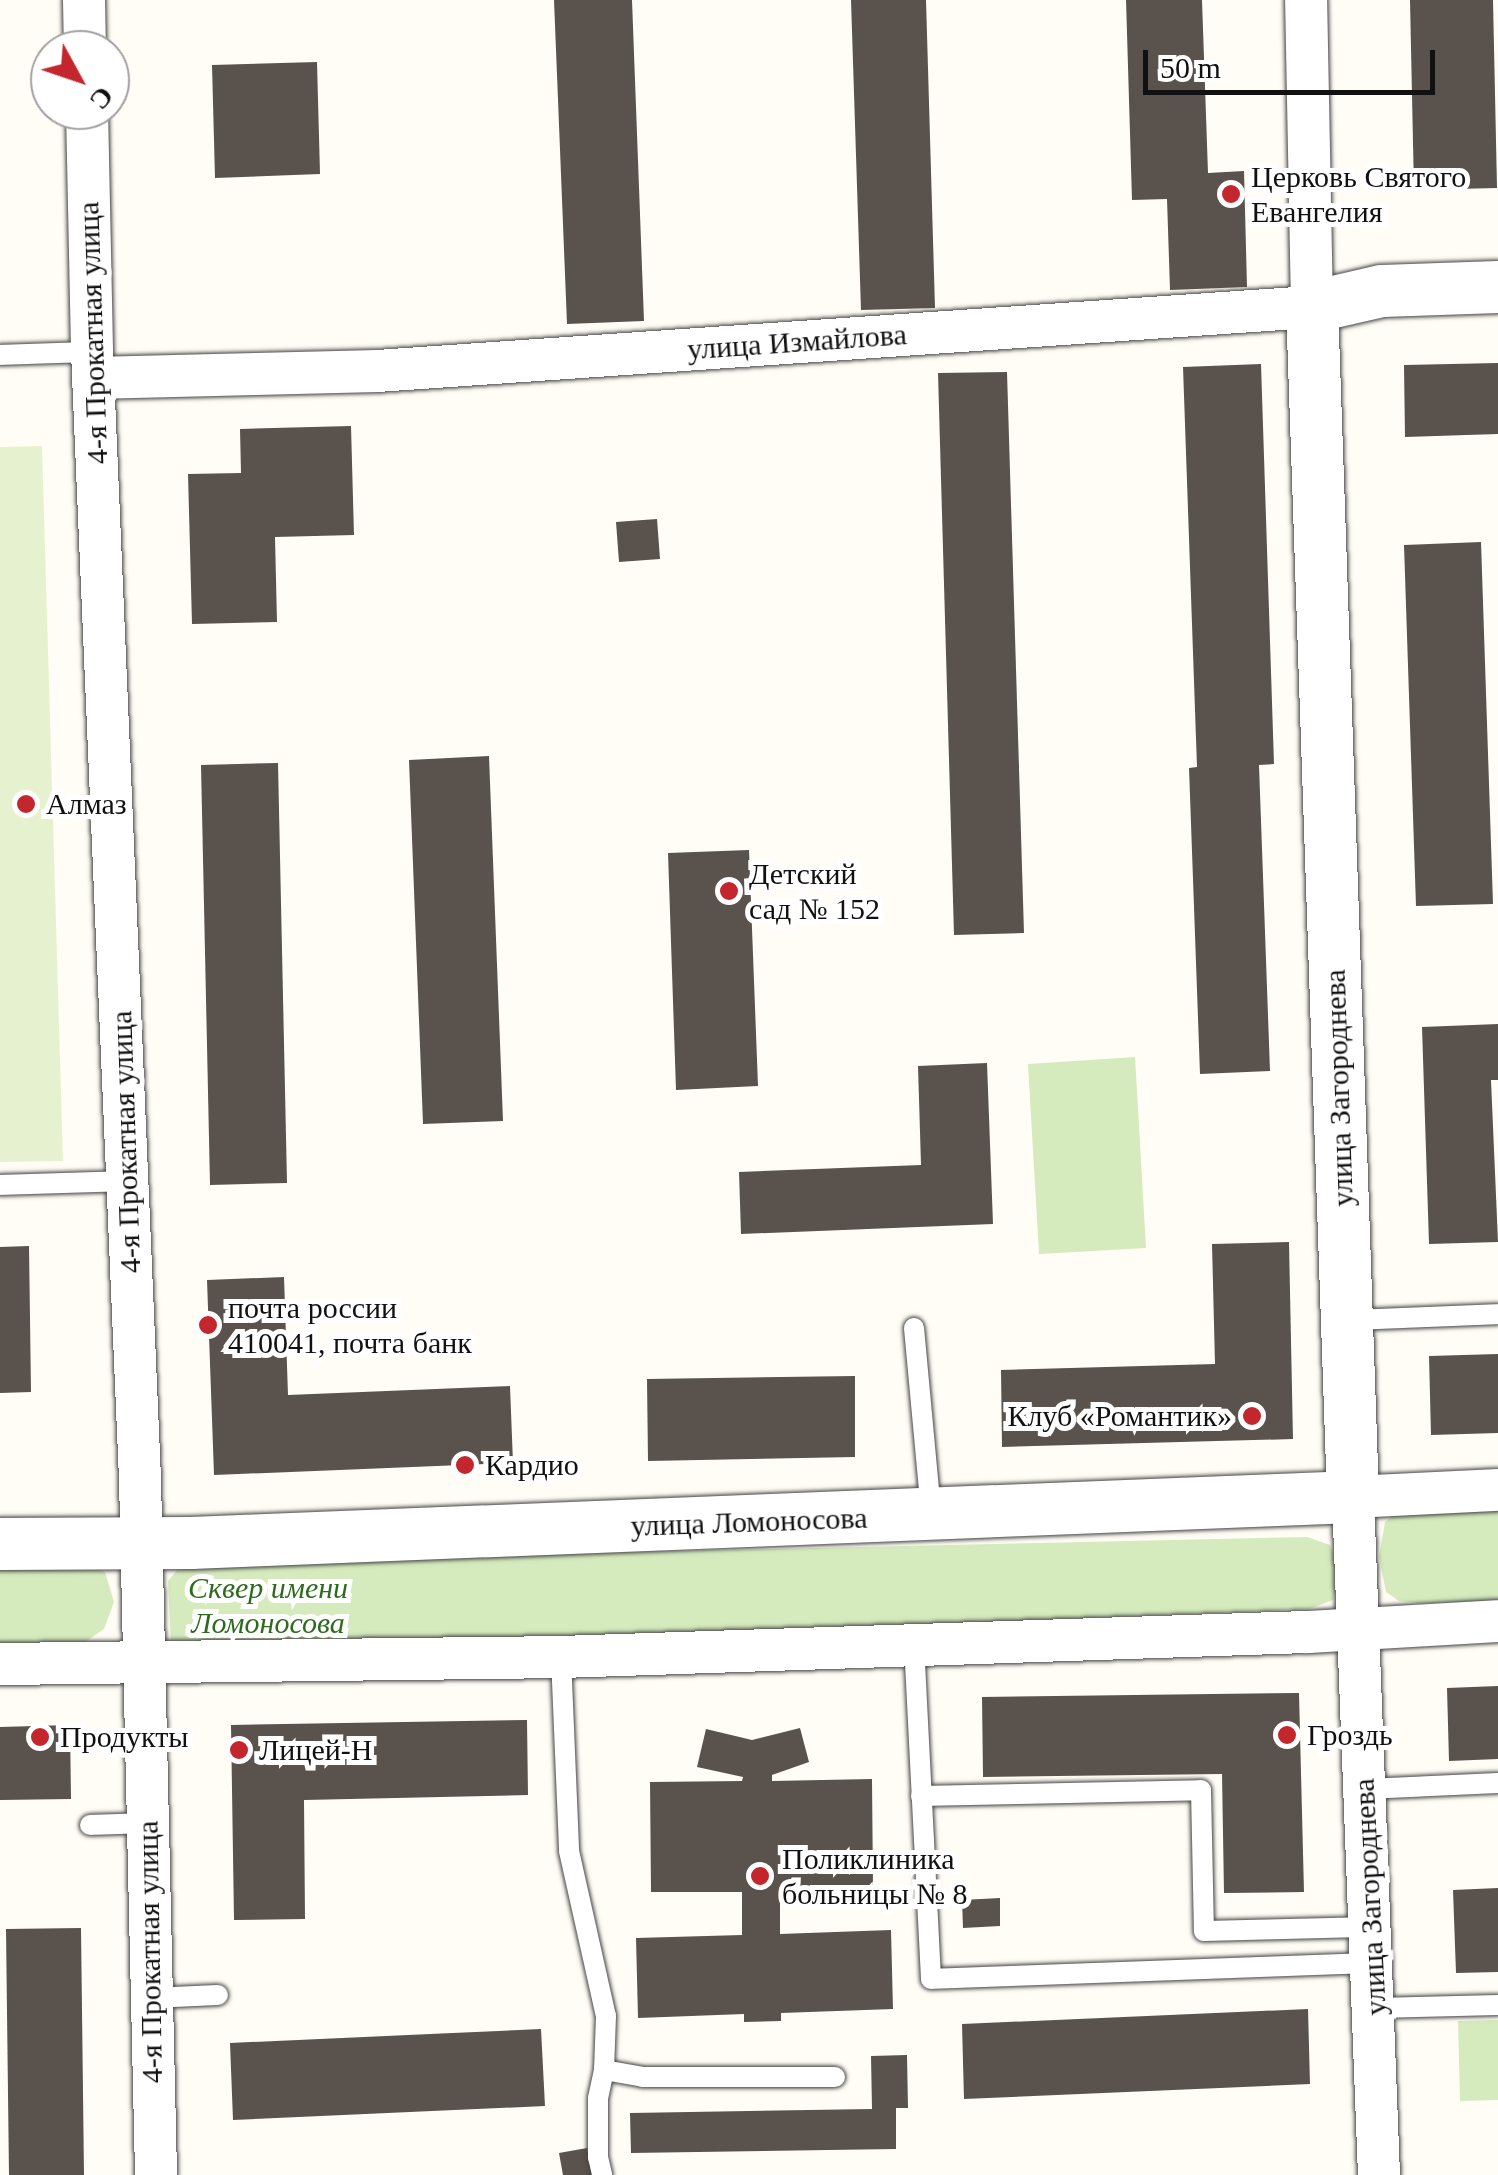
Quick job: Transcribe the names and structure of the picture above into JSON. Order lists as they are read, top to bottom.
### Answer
{
  "streets": {
    "street": [
      "4-я Прокатная улица",
      "улица Измайлова",
      "улица Загороднева",
      "улица Ломоносова"
    ]
  },
  "crossings": [
    ["4-я Прокатная улица", "улица Измайлова"],
    ["4-я Прокатная улица", "улица Ломоносова"],
    ["улица Измайлова", "улица Загороднева"],
    ["улица Загороднева", "улица Ломоносова"]
  ],
  "parks": ["Сквер имени Ломоносова"],
  "places": [
    "Церковь Святого Евангелия",
    "Алмаз",
    "Детский сад № 152",
    "почта россии 410041, почта банк",
    "Клуб «Романтик»",
    "Кардио",
    "Гроздь",
    "Продукты",
    "Лицей-Н",
    "Поликлиника больницы № 8"
  ],
  "scale_bar": "50 m",
  "north": "bottom right"
}
